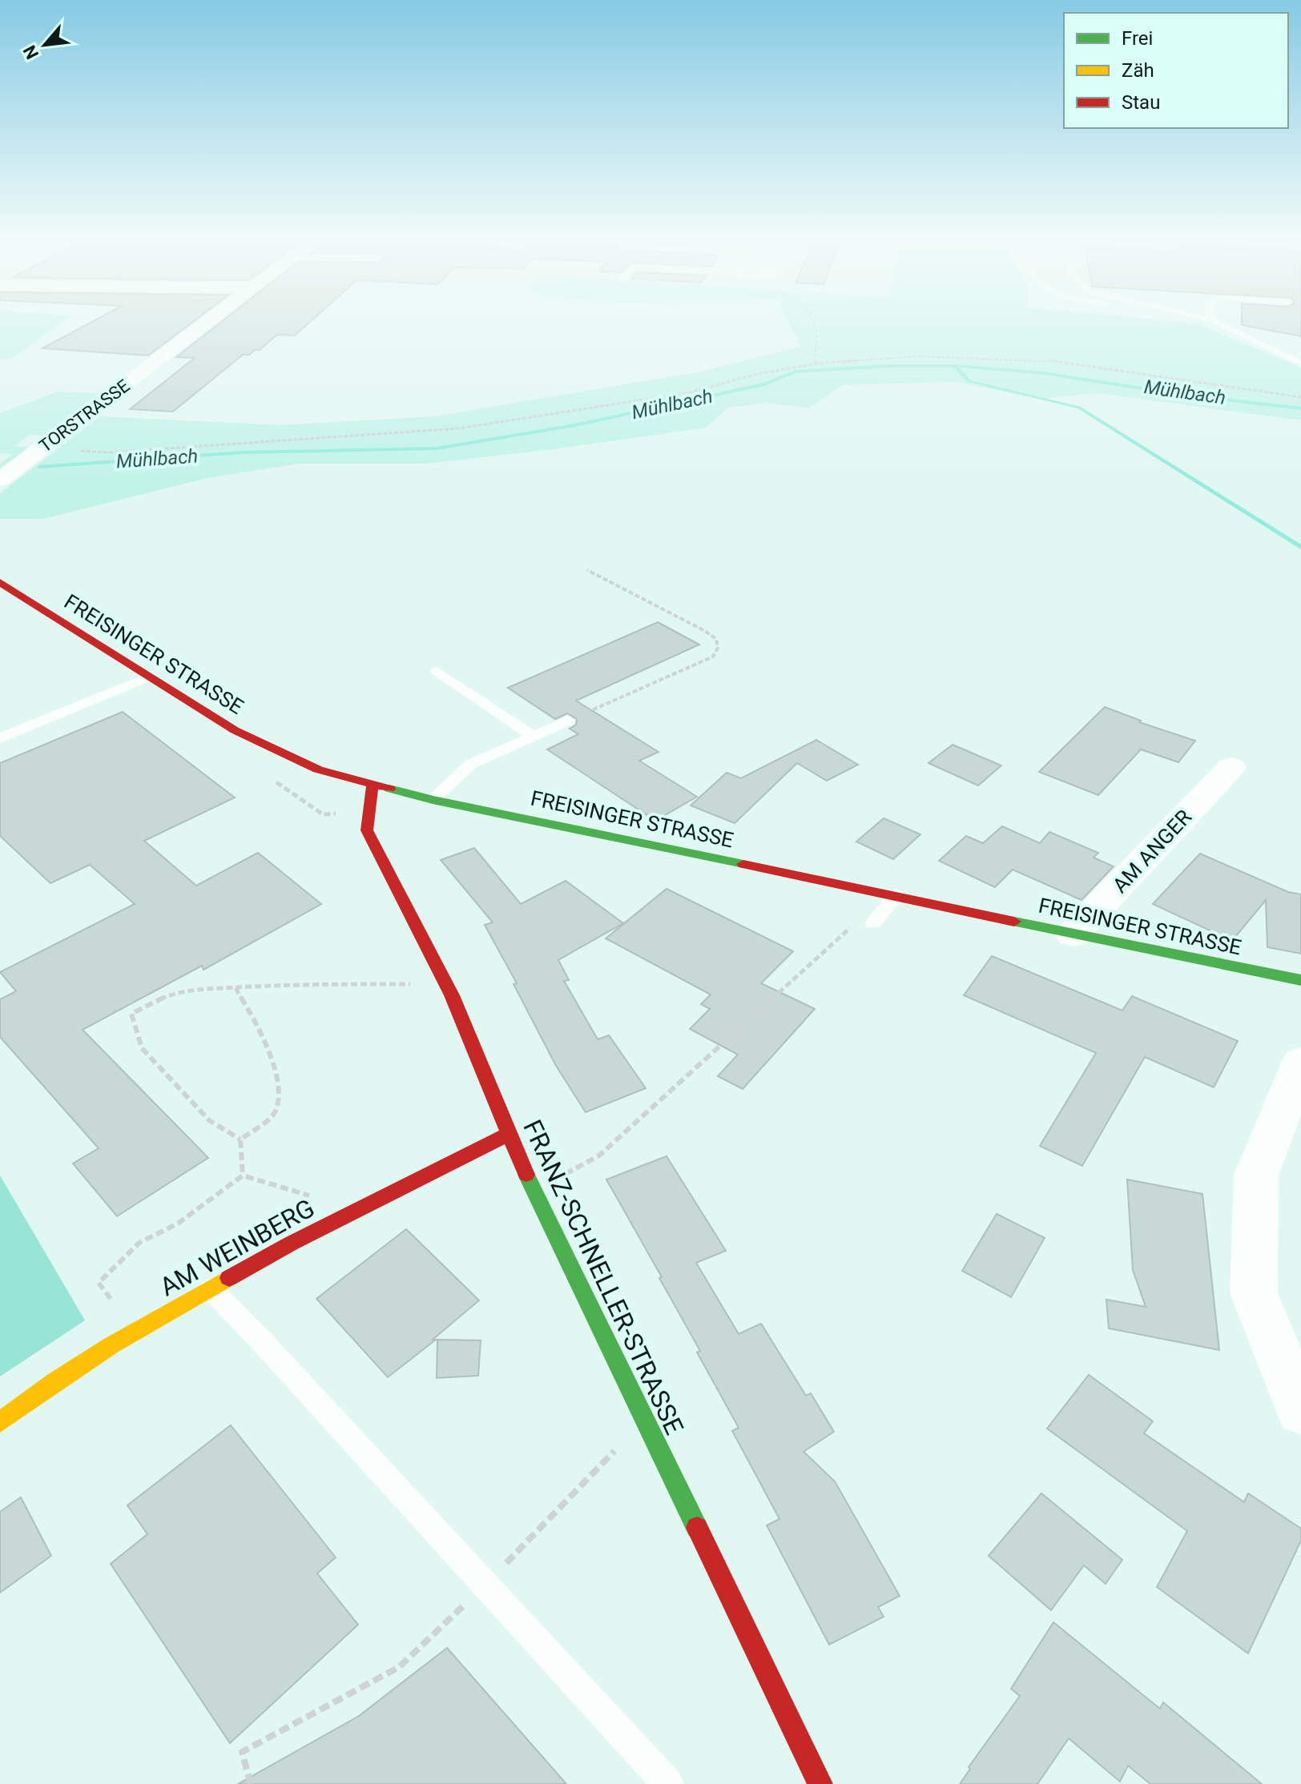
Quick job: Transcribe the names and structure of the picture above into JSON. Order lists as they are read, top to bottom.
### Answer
{
  "streets": {
    "main road": ["FREISINGER STRASSE", "AM WEINBERG", "FRANZ-SCHNELLER-STRASSE"],
    "street": ["TORSTRASSE", "AM ANGER"]
  },
  "crossings": [
    ["FREISINGER STRASSE", "AM ANGER"],
    ["FREISINGER STRASSE", "FRANZ-SCHNELLER-STRASSE"],
    ["AM WEINBERG", "FRANZ-SCHNELLER-STRASSE"]
  ],
  "water": ["Mühlbach"],
  "legend": ["Frei", "Zäh", "Stau"],
  "north": "bottom left"
}
